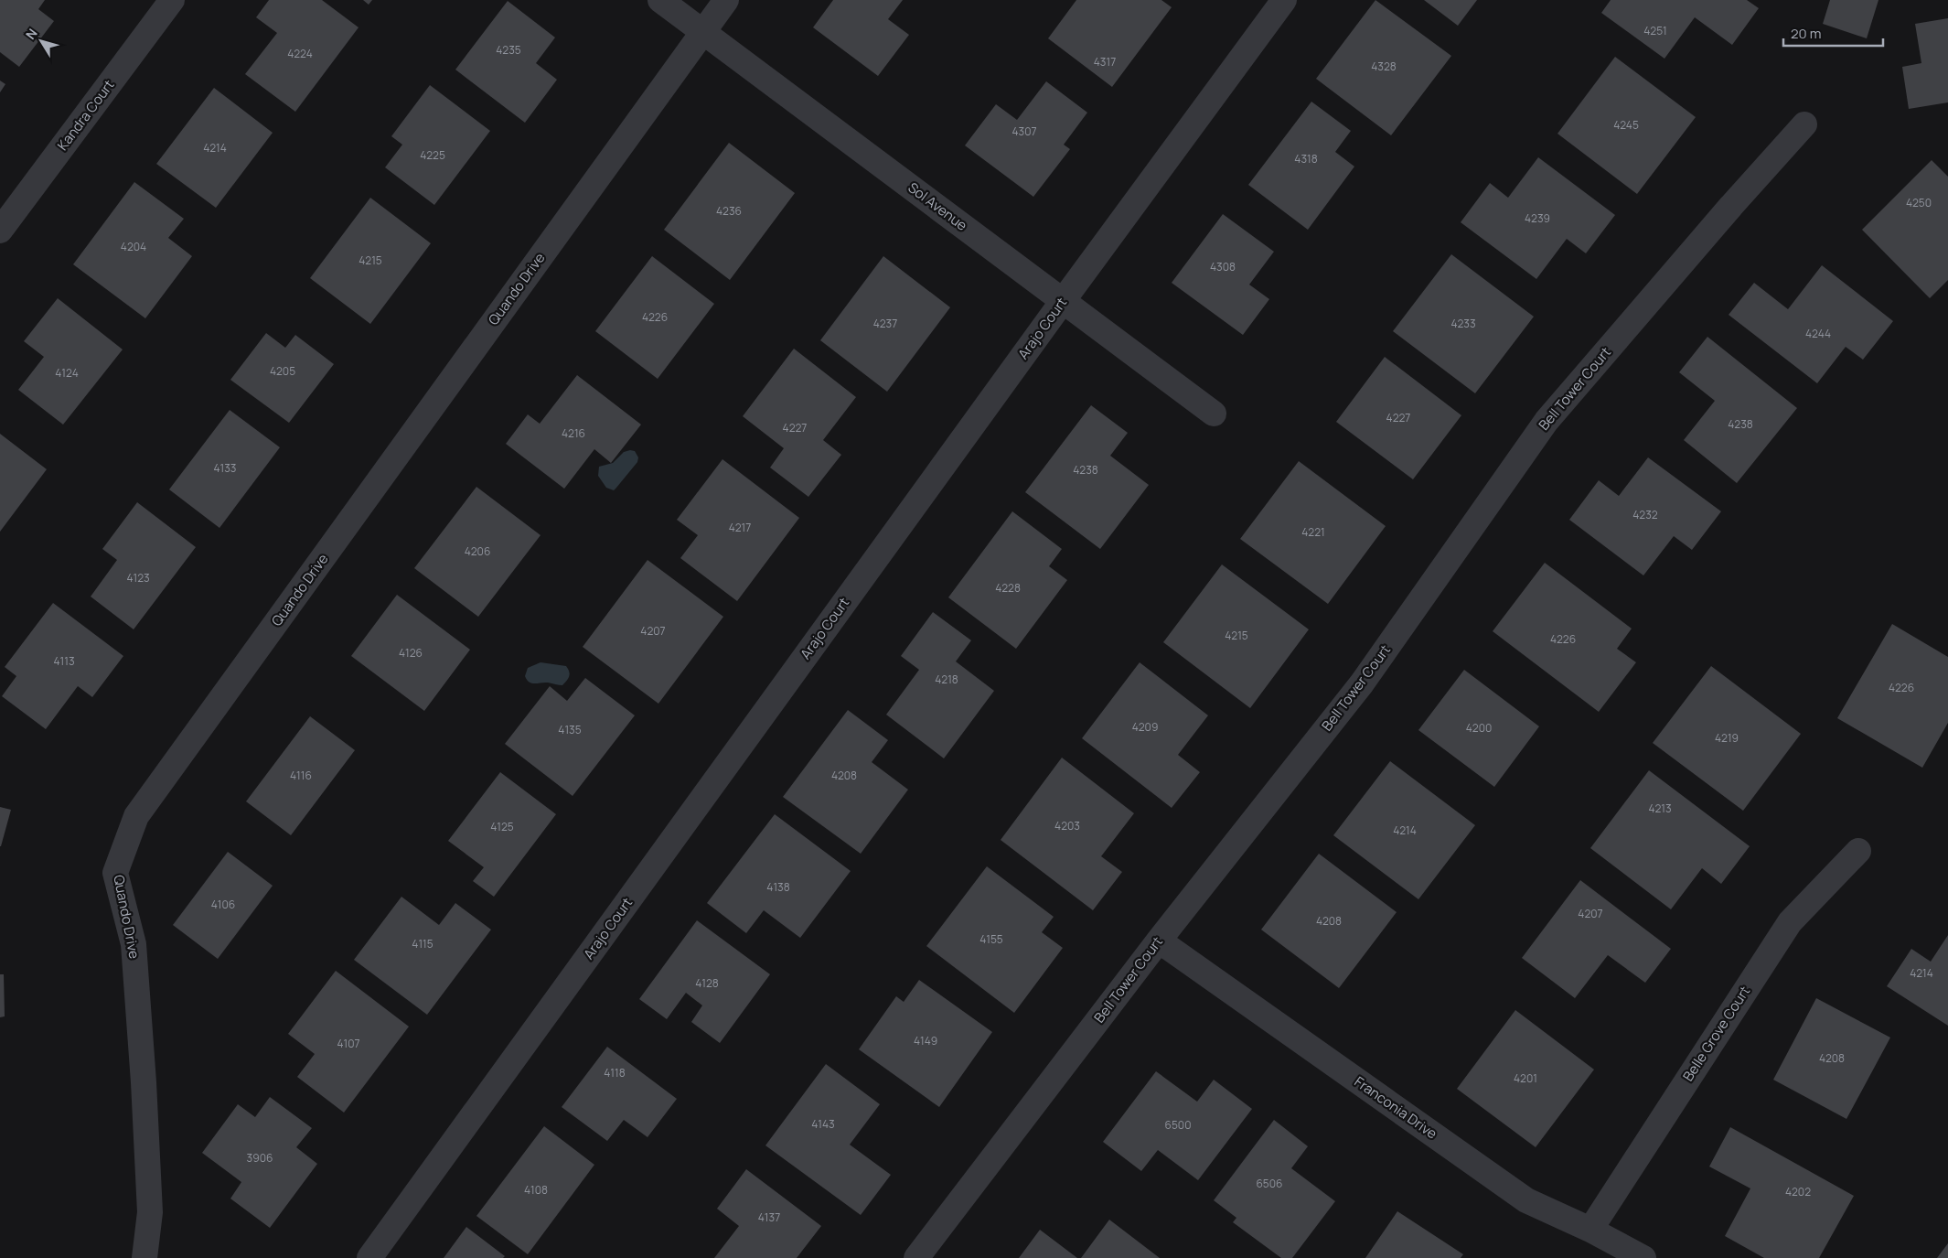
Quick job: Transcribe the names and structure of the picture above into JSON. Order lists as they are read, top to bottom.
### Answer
{
  "streets": {
    "street": [
      "Kandra Court",
      "Sol Avenue",
      "Quando Drive",
      "Arajo Court",
      "Bell Tower Court",
      "Belle Grove Court",
      "Franconia Drive"
    ]
  },
  "crossings": [
    ["Sol Avenue", "Quando Drive"],
    ["Sol Avenue", "Arajo Court"],
    ["Bell Tower Court", "Franconia Drive"],
    ["Belle Grove Court", "Franconia Drive"]
  ],
  "house_numbers": [
    "4251",
    "4235",
    "4224",
    "4317",
    "4328",
    "4245",
    "4307",
    "4214",
    "4225",
    "4318",
    "4250",
    "4236",
    "4239",
    "4204",
    "4215",
    "4308",
    "4226",
    "4237",
    "4233",
    "4244",
    "4205",
    "4124",
    "4227",
    "4238",
    "4227",
    "4216",
    "4133",
    "4238",
    "4232",
    "4217",
    "4221",
    "4206",
    "4123",
    "4228",
    "4207",
    "4215",
    "4226",
    "4126",
    "4113",
    "4218",
    "4226",
    "4209",
    "4200",
    "4135",
    "4219",
    "4116",
    "4208",
    "4213",
    "4203",
    "4125",
    "4214",
    "4138",
    "4106",
    "4207",
    "4208",
    "4155",
    "4115",
    "4214",
    "4128",
    "4149",
    "4107",
    "4208",
    "4118",
    "4201",
    "4143",
    "6500",
    "3906",
    "6506",
    "4108",
    "4202",
    "4137"
  ],
  "scale_bar": "20 m",
  "north": "top left"
}
